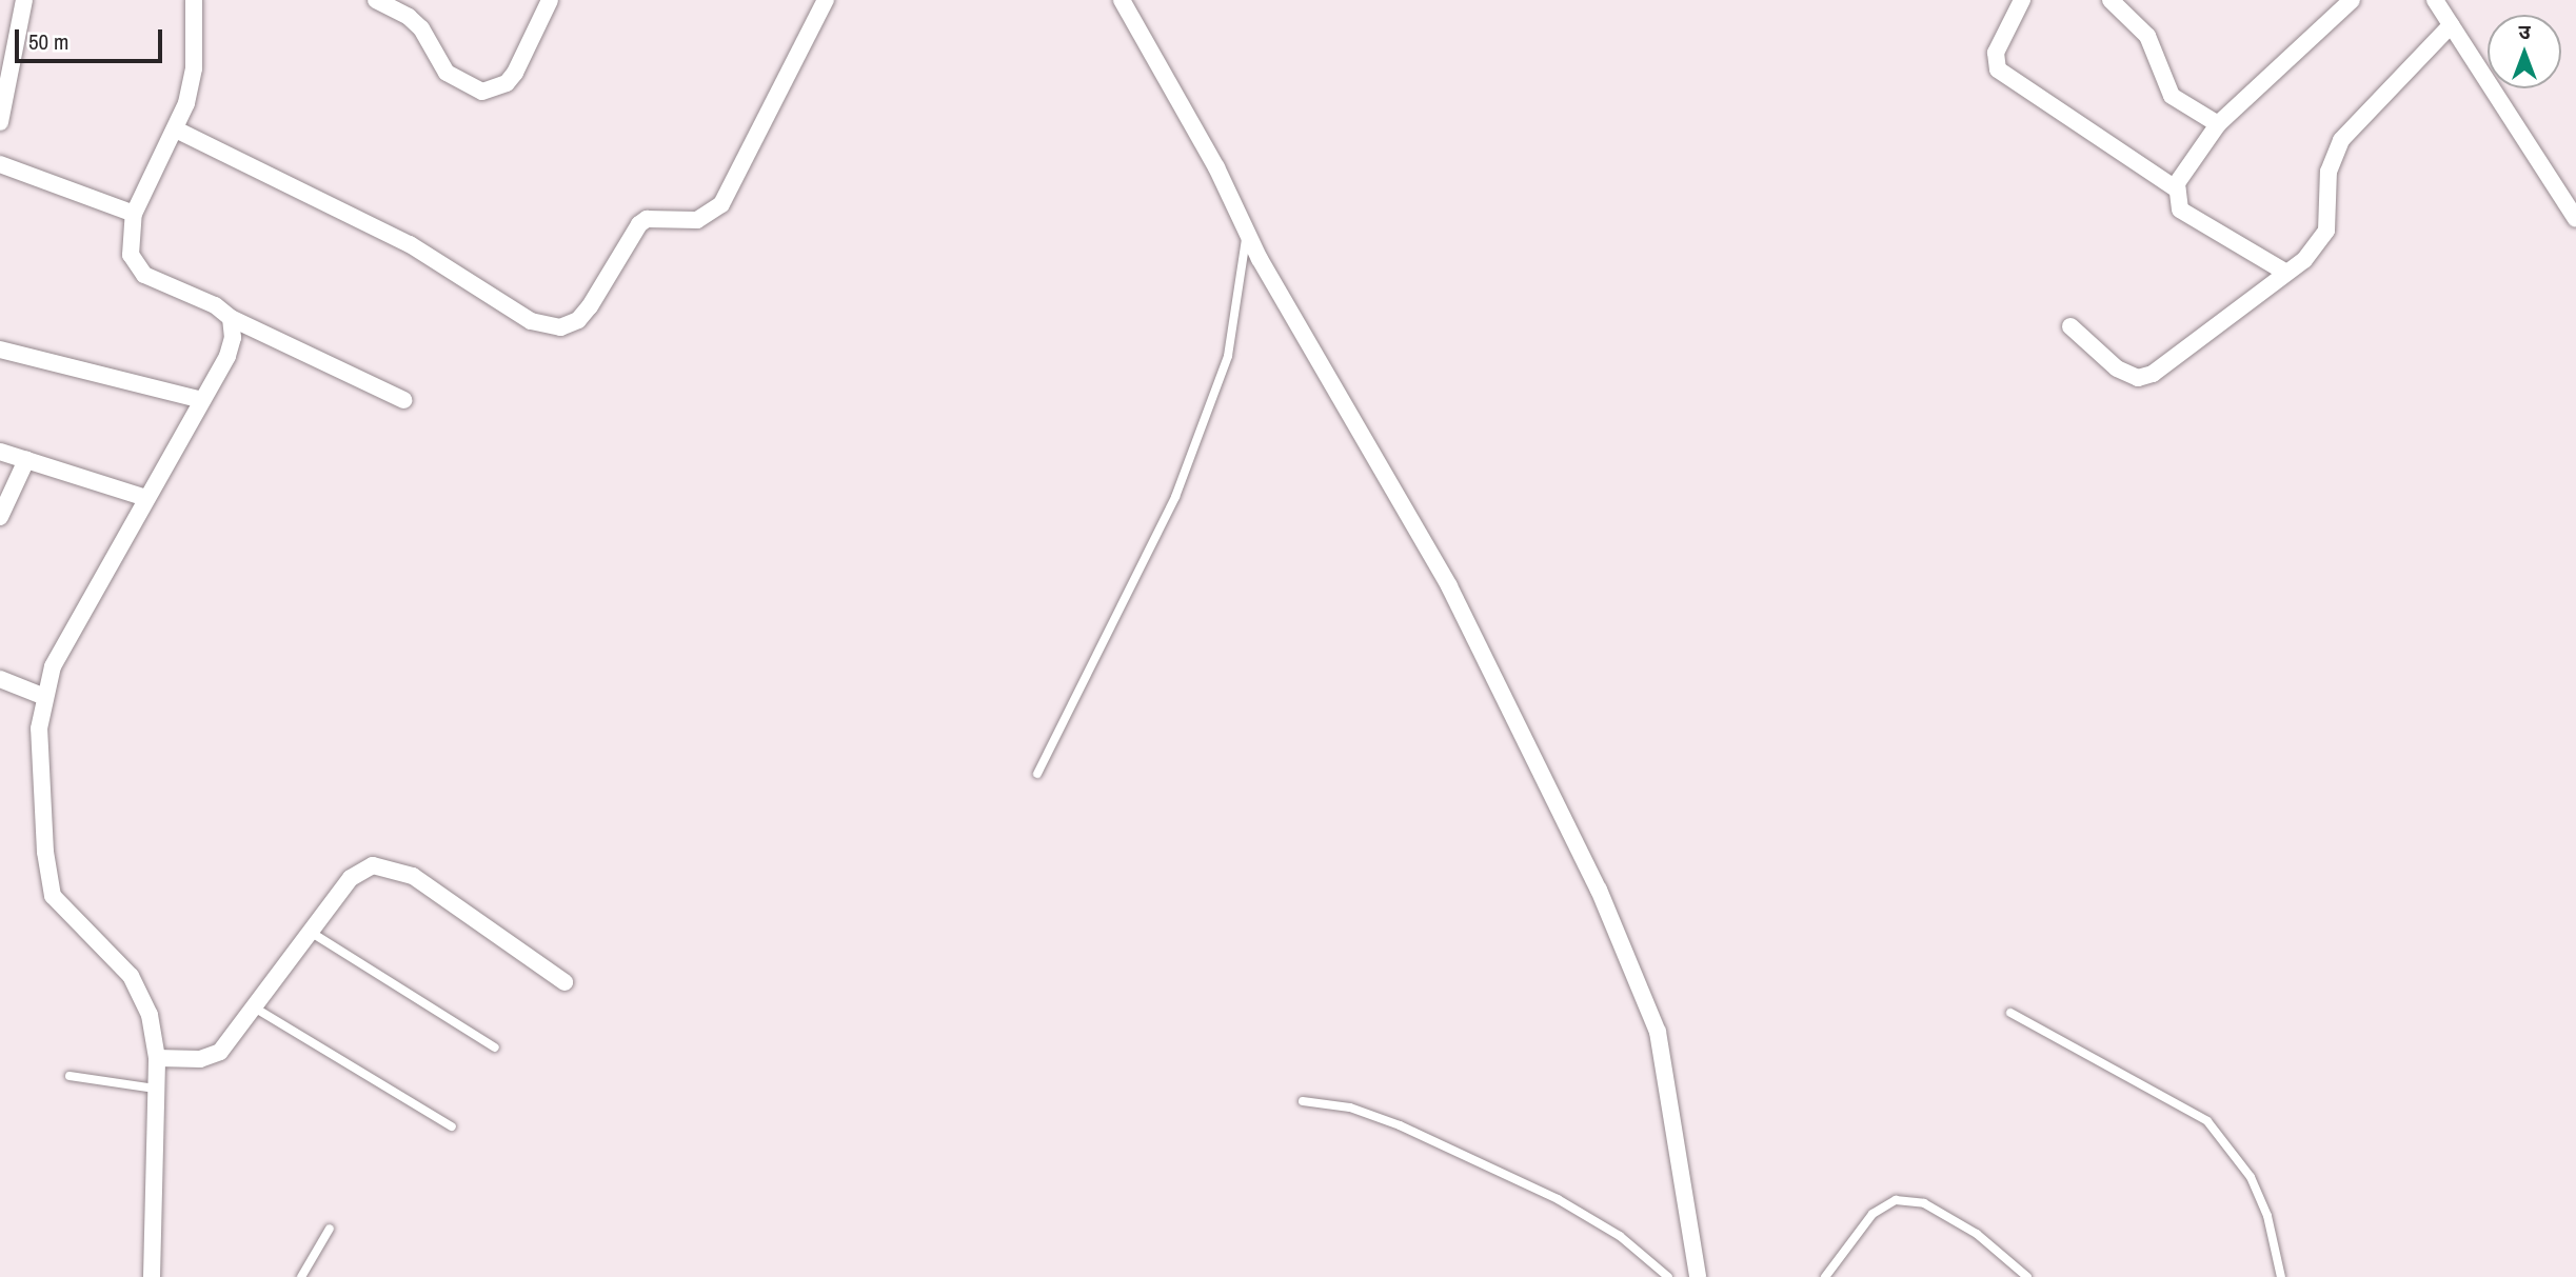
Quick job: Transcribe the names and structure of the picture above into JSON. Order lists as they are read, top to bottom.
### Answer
{
  "scale_bar": "50 m",
  "north": "top"
}
